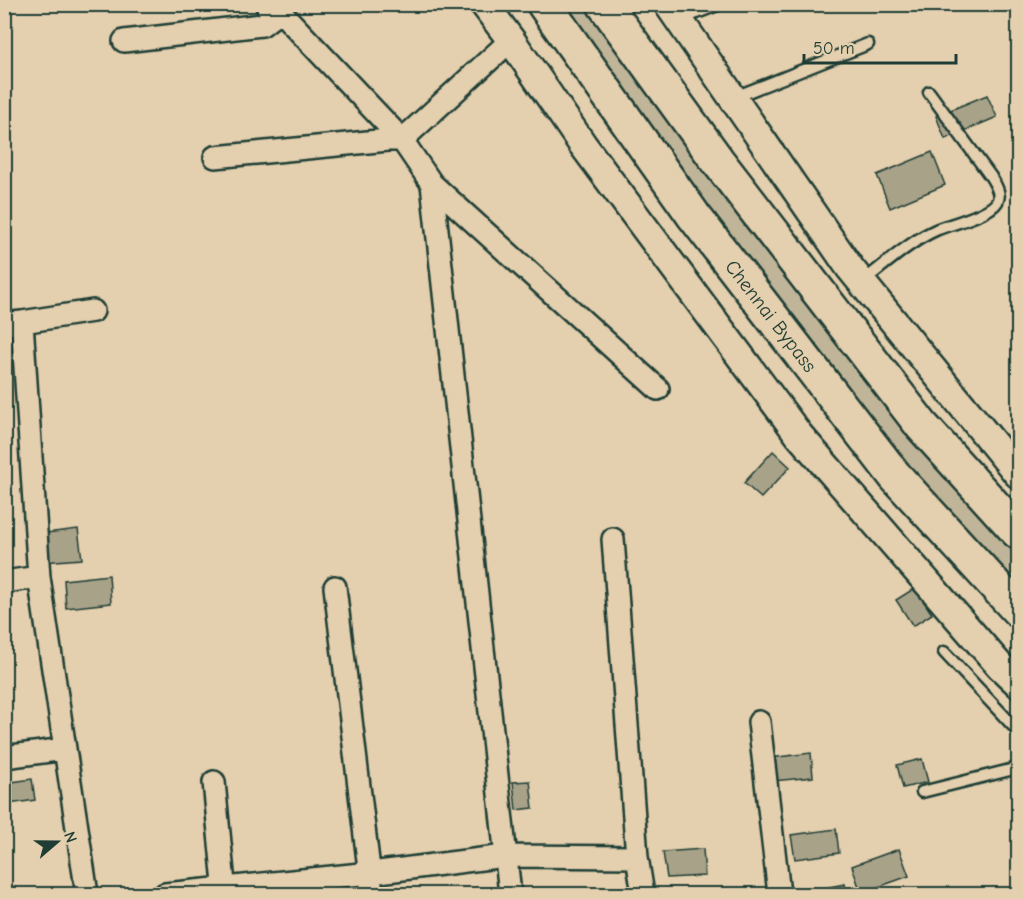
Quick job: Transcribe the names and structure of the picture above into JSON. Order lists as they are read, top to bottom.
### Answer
{
  "streets": {
    "highway": ["Chennai Bypass"]
  },
  "scale_bar": "50 m",
  "north": "right"
}
